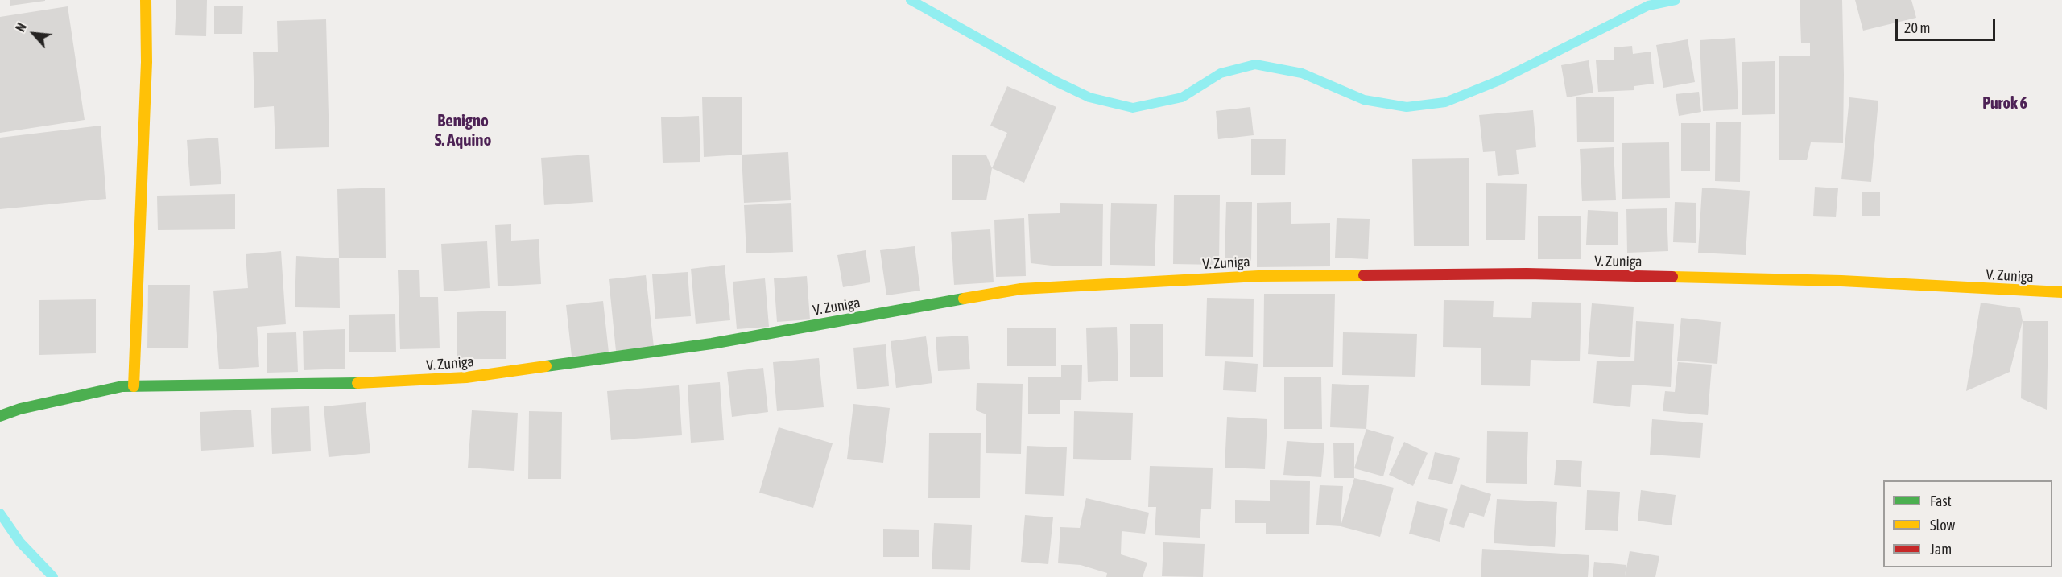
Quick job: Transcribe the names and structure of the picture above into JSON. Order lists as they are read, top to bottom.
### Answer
{
  "streets": {
    "street": ["V. Zuniga"]
  },
  "districts": ["Purok 6", "Benigno S. Aquino"],
  "legend": ["Fast", "Slow", "Jam"],
  "scale_bar": "20 m",
  "north": "top left"
}
